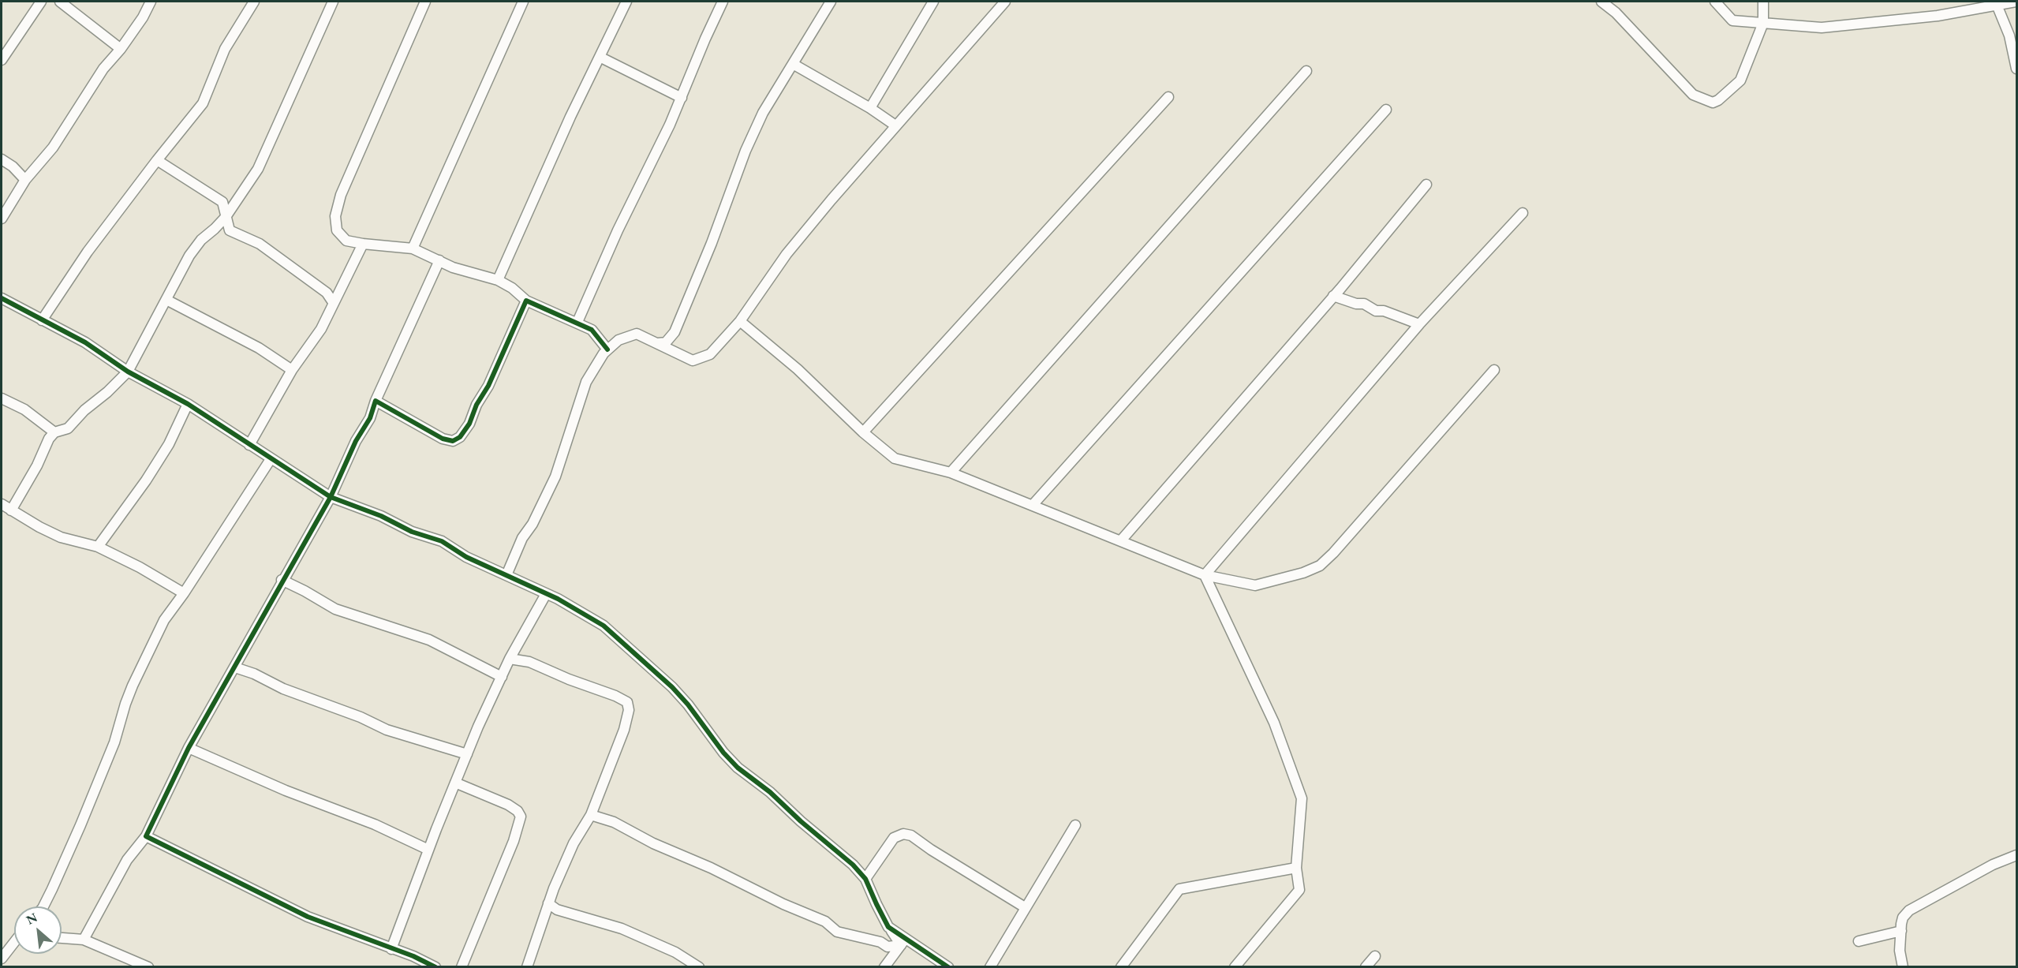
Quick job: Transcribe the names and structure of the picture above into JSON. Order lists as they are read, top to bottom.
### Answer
{
  "north": "top left"
}
